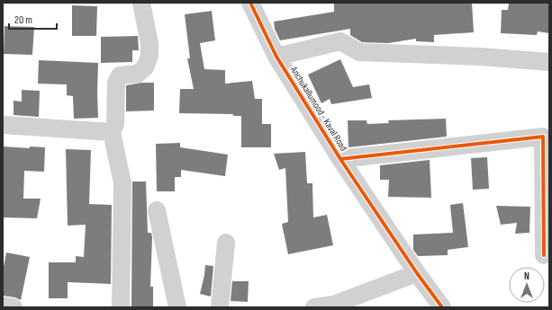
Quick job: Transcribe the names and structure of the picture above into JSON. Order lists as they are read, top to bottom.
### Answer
{
  "streets": {
    "street": ["Anchukallumood - Kaval Road"]
  },
  "scale_bar": "20 m",
  "north": "top"
}
